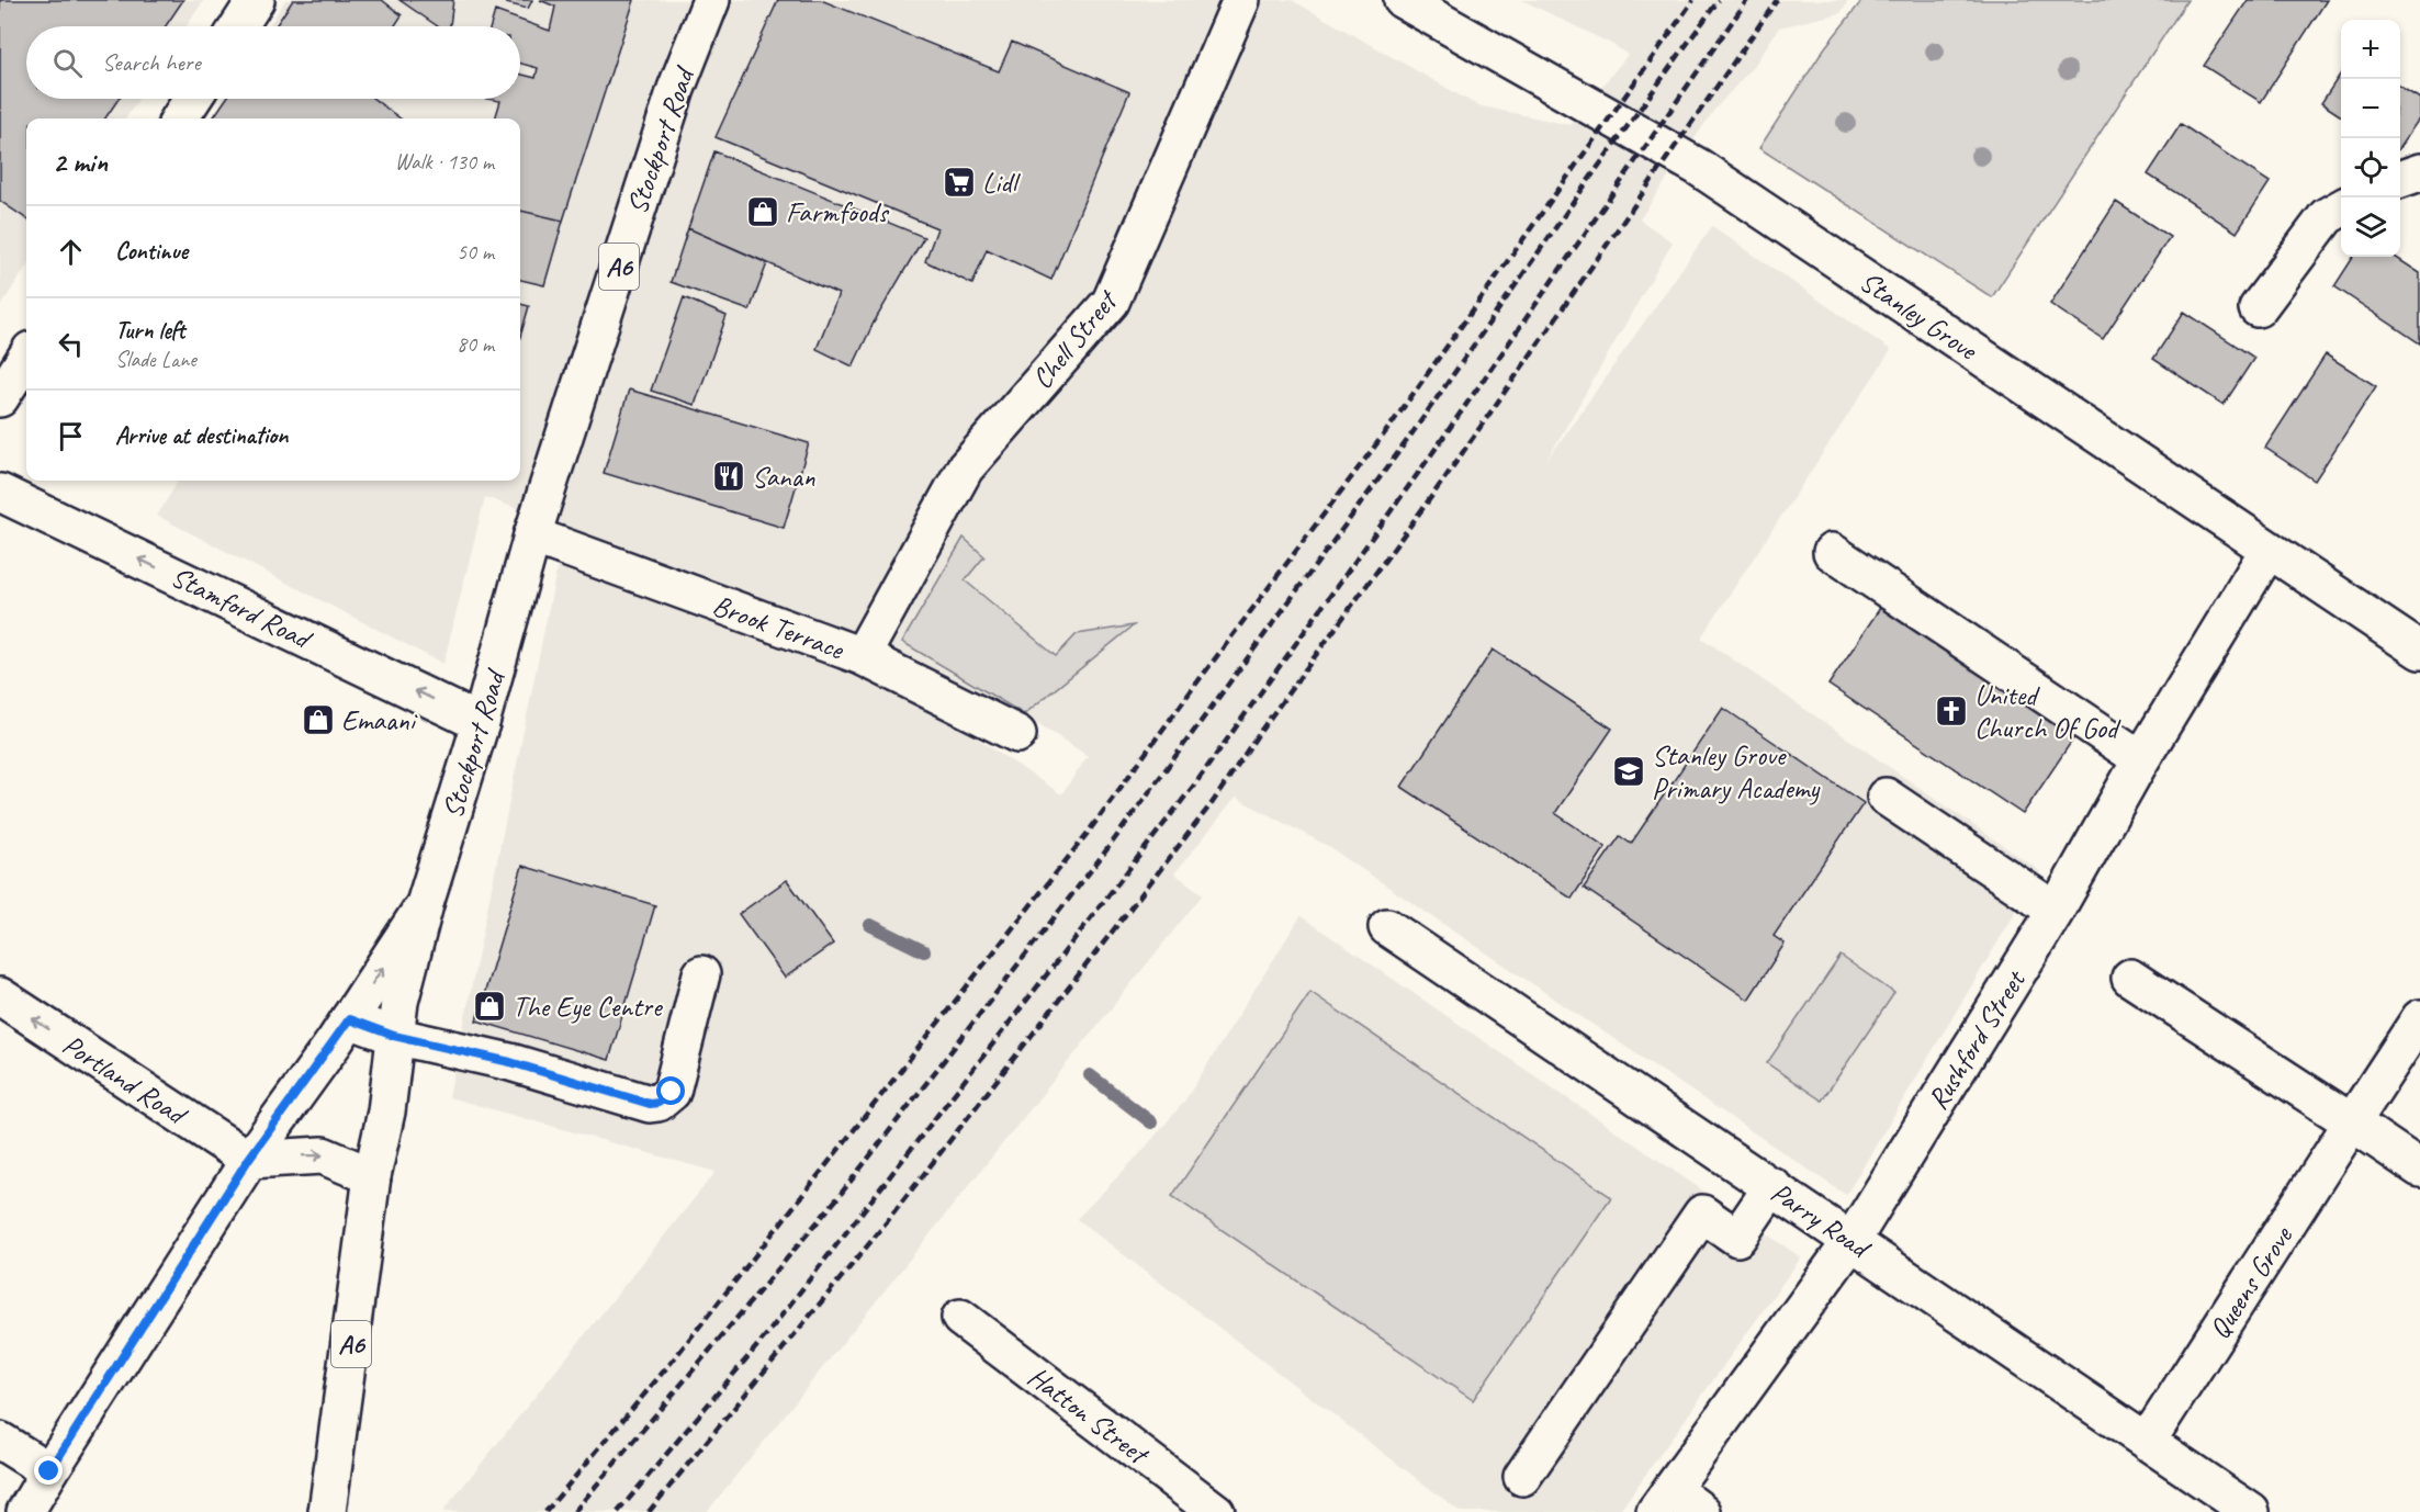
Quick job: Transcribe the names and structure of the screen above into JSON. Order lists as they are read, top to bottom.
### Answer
{
  "streets": {
    "main road": [
      "Stockport Road",
      "A6",
      "Stanley Grove",
      "Chell Street",
      "Stamford Road",
      "Brook Terrace",
      "Rushford Street",
      "Portland Road",
      "Parry Road",
      "Queens Grove",
      "Hatton Street"
    ]
  },
  "crossings": [
    ["Stockport Road", "Stamford Road"],
    ["Stockport Road", "Brook Terrace"],
    ["Stanley Grove", "Rushford Street"],
    ["Chell Street", "Brook Terrace"],
    ["Rushford Street", "Parry Road"],
    ["Parry Road", "Queens Grove"]
  ],
  "one_way": ["Stamford Road", "Portland Road"],
  "places": {
    "supermarket": ["Lidl"],
    "shop": ["Farmfoods", "Emaani", "The Eye Centre"],
    "restaurant": ["Sanan"],
    "church": ["United Church Of God"],
    "school or university": ["Stanley Grove Primary Academy"]
  },
  "page": {
    "map_buttons": ["+", "−"],
    "search": "Search here",
    "heading": ["2 min", "Walk · 130 m"],
    "list": [
      ["Continue", "50 m"],
      ["Turn left", "Slade Lane", "80 m"],
      "Arrive at destination"
    ]
  }
}
